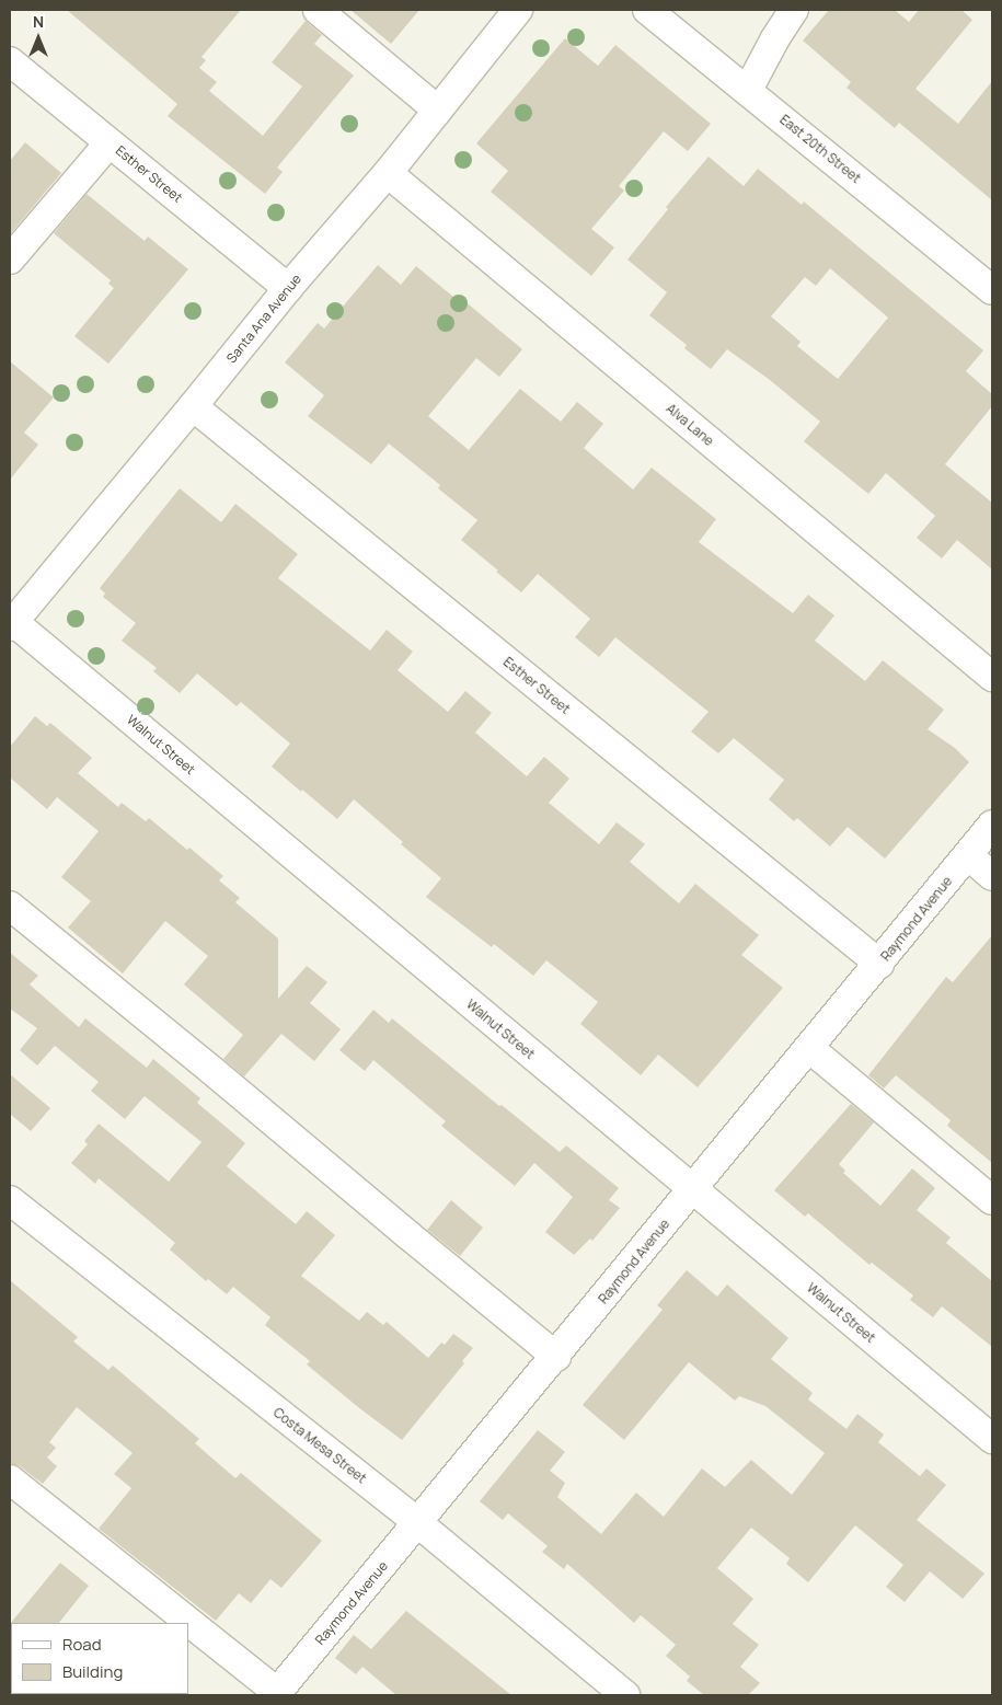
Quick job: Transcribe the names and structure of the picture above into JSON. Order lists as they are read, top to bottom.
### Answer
{
  "streets": {
    "street": [
      "East 20th Street",
      "Esther Street",
      "Santa Ana Avenue",
      "Alva Lane",
      "Walnut Street",
      "Raymond Avenue",
      "Costa Mesa Street"
    ]
  },
  "crossings": [
    ["Esther Street", "Santa Ana Avenue"],
    ["Esther Street", "Raymond Avenue"],
    ["Santa Ana Avenue", "Alva Lane"],
    ["Santa Ana Avenue", "Walnut Street"],
    ["Walnut Street", "Raymond Avenue"],
    ["Raymond Avenue", "Costa Mesa Street"]
  ],
  "legend": ["Road", "Building"],
  "north": "top"
}
